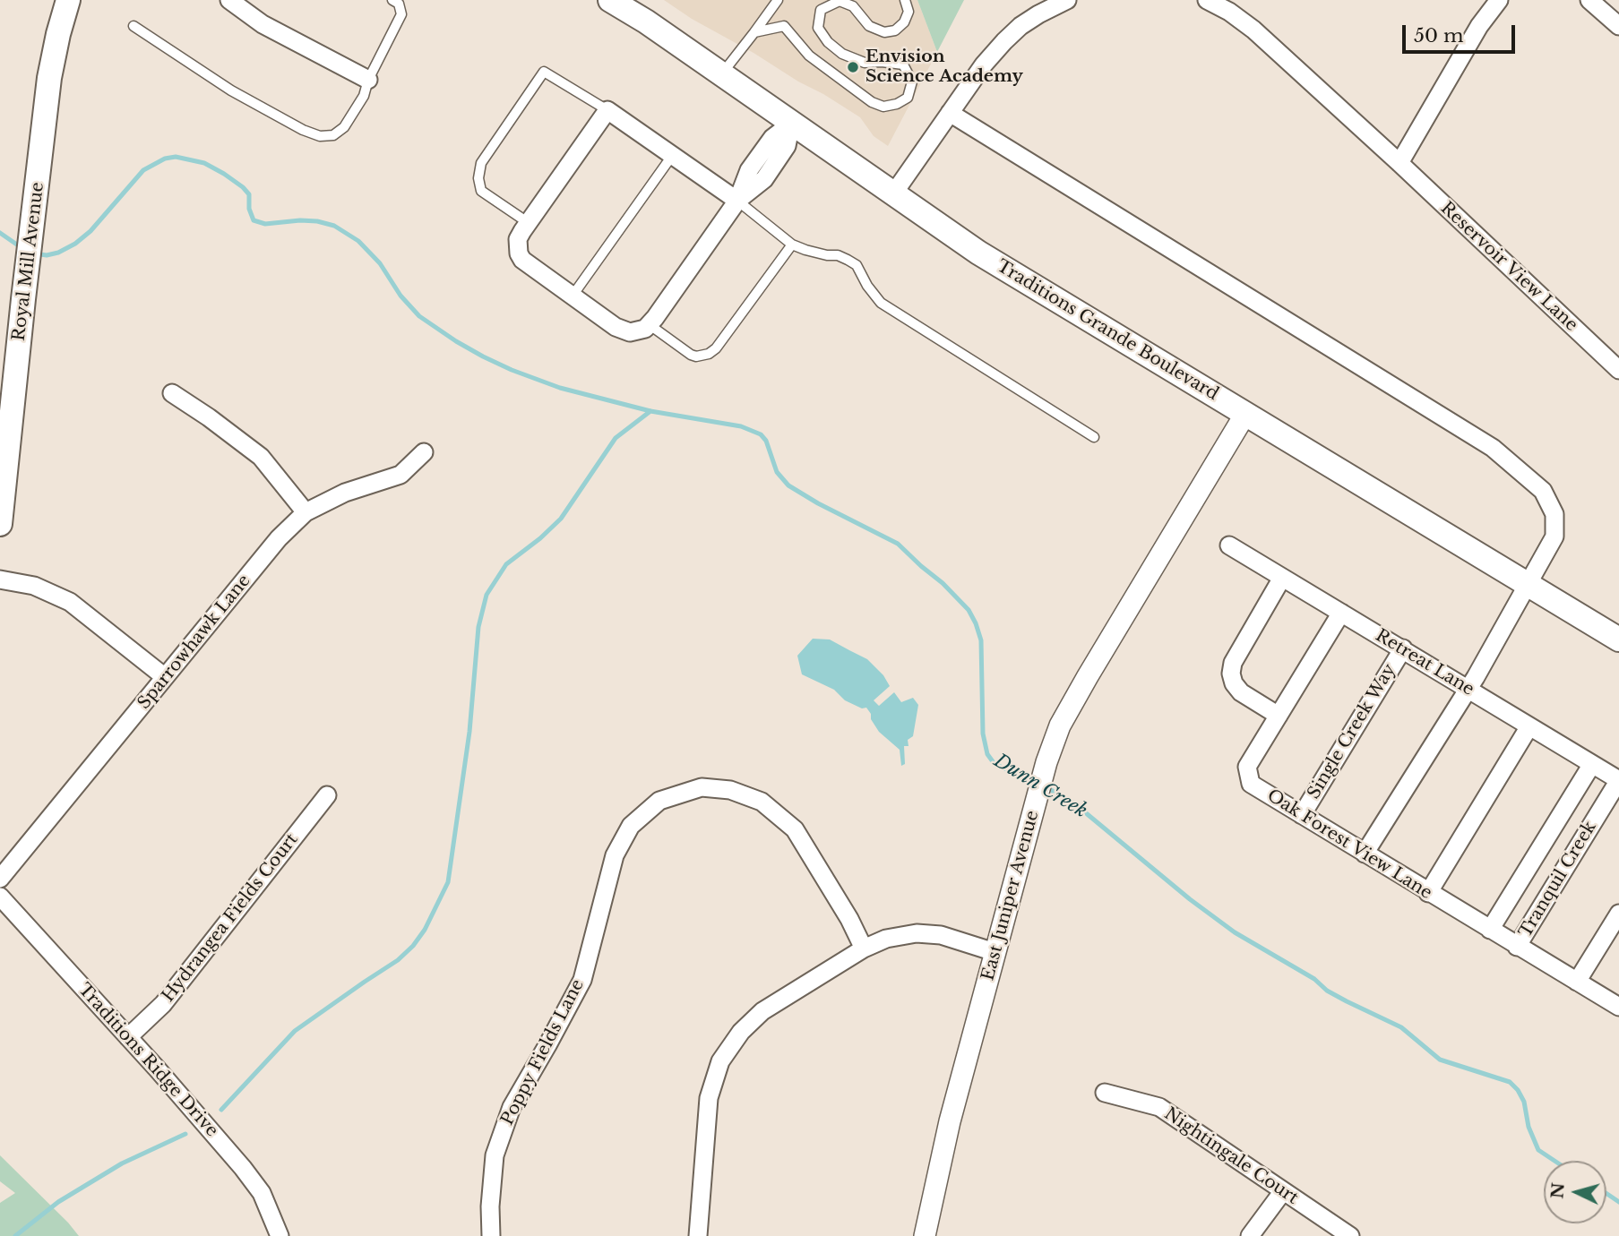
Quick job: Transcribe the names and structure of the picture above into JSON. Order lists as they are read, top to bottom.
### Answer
{
  "streets": {
    "main road": ["Royal Mill Avenue", "Traditions Grande Boulevard"],
    "street": [
      "Reservoir View Lane",
      "Sparrowhawk Lane",
      "Retreat Lane",
      "Single Creek Way",
      "Oak Forest View Lane",
      "Tranquil Creek",
      "East Juniper Avenue",
      "Hydrangea Fields Court",
      "Poppy Fields Lane",
      "Traditions Ridge Drive",
      "Nightingale Court"
    ]
  },
  "crossings": [
    ["Traditions Grande Boulevard", "East Juniper Avenue"],
    ["Retreat Lane", "Single Creek Way"],
    ["Retreat Lane", "Oak Forest View Lane"],
    ["Retreat Lane", "Tranquil Creek"],
    ["Single Creek Way", "Oak Forest View Lane"],
    ["Oak Forest View Lane", "Tranquil Creek"],
    ["Hydrangea Fields Court", "Traditions Ridge Drive"]
  ],
  "water": ["Dunn Creek"],
  "places": ["Envision Science Academy"],
  "scale_bar": "50 m",
  "north": "left"
}
